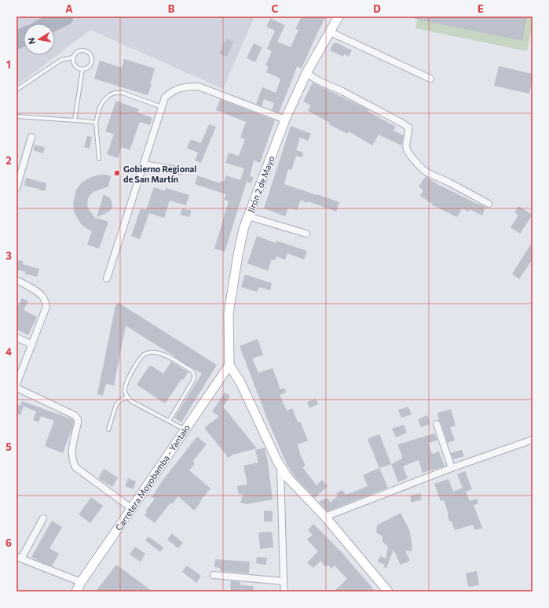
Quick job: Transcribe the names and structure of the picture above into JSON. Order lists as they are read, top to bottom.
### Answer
{
  "streets": {
    "main road": ["Jirón 2 de Mayo", "Carretera Moyobamba - Yantalo"]
  },
  "crossings": [
    ["Jirón 2 de Mayo", "Carretera Moyobamba - Yantalo"]
  ],
  "places": ["Gobierno Regional de San Martín"],
  "north": "left",
  "grid": {
    "columns": [
      "A",
      "B",
      "C",
      "D",
      "E"
    ],
    "rows": [
      "1",
      "2",
      "3",
      "4",
      "5",
      "6"
    ]
  }
}
